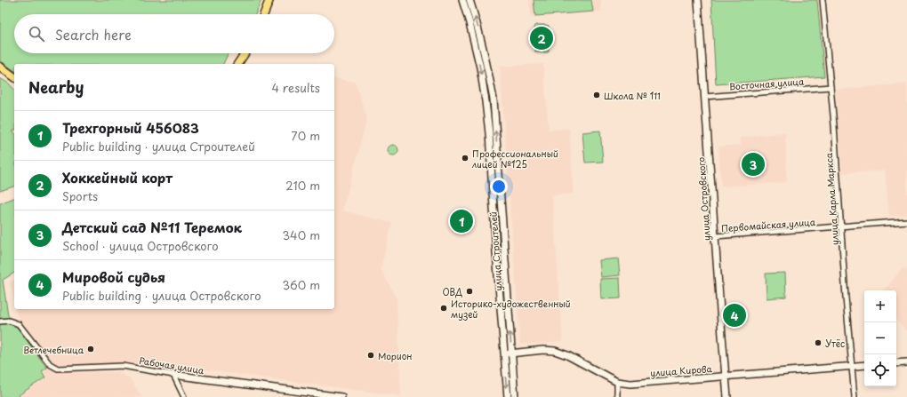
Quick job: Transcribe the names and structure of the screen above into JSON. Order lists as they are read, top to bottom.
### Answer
{
  "streets": {
    "street": [
      "Восточная улица",
      "улица Островского",
      "улица Карла Маркса",
      "Первомайская улица",
      "улица Строителей",
      "Рабочая улица",
      "улица Кирова"
    ]
  },
  "crossings": [
    ["Восточная улица", "улица Островского"],
    ["Восточная улица", "улица Карла Маркса"],
    ["улица Островского", "Первомайская улица"],
    ["улица Островского", "улица Кирова"],
    ["улица Карла Маркса", "Первомайская улица"],
    ["улица Карла Маркса", "улица Кирова"],
    ["улица Строителей", "улица Кирова"]
  ],
  "places": [
    "Школа № 111",
    "Профессиональный лицей №125",
    "ОВД",
    "Историко-художественный музей",
    "Утёс",
    "Ветлечебница",
    "Морион"
  ],
  "page": {
    "search": "Search here",
    "pins": [
      "2",
      "3",
      "1",
      "4"
    ],
    "heading": ["Nearby", "4 results"],
    "list": [
      {
        "mark": "1",
        "name": "Трехгорный 456083",
        "note": "Public building · улица Строителей",
        "value": "70 m"
      },
      {
        "mark": "2",
        "name": "Хоккейный корт",
        "note": "Sports",
        "value": "210 m"
      },
      {
        "mark": "3",
        "name": "Детский сад №11 Теремок",
        "note": "School · улица Островского",
        "value": "340 m"
      },
      {
        "mark": "4",
        "name": "Мировой судья",
        "note": "Public building · улица Островского",
        "value": "360 m"
      }
    ],
    "map_buttons": ["+", "−"]
  }
}
